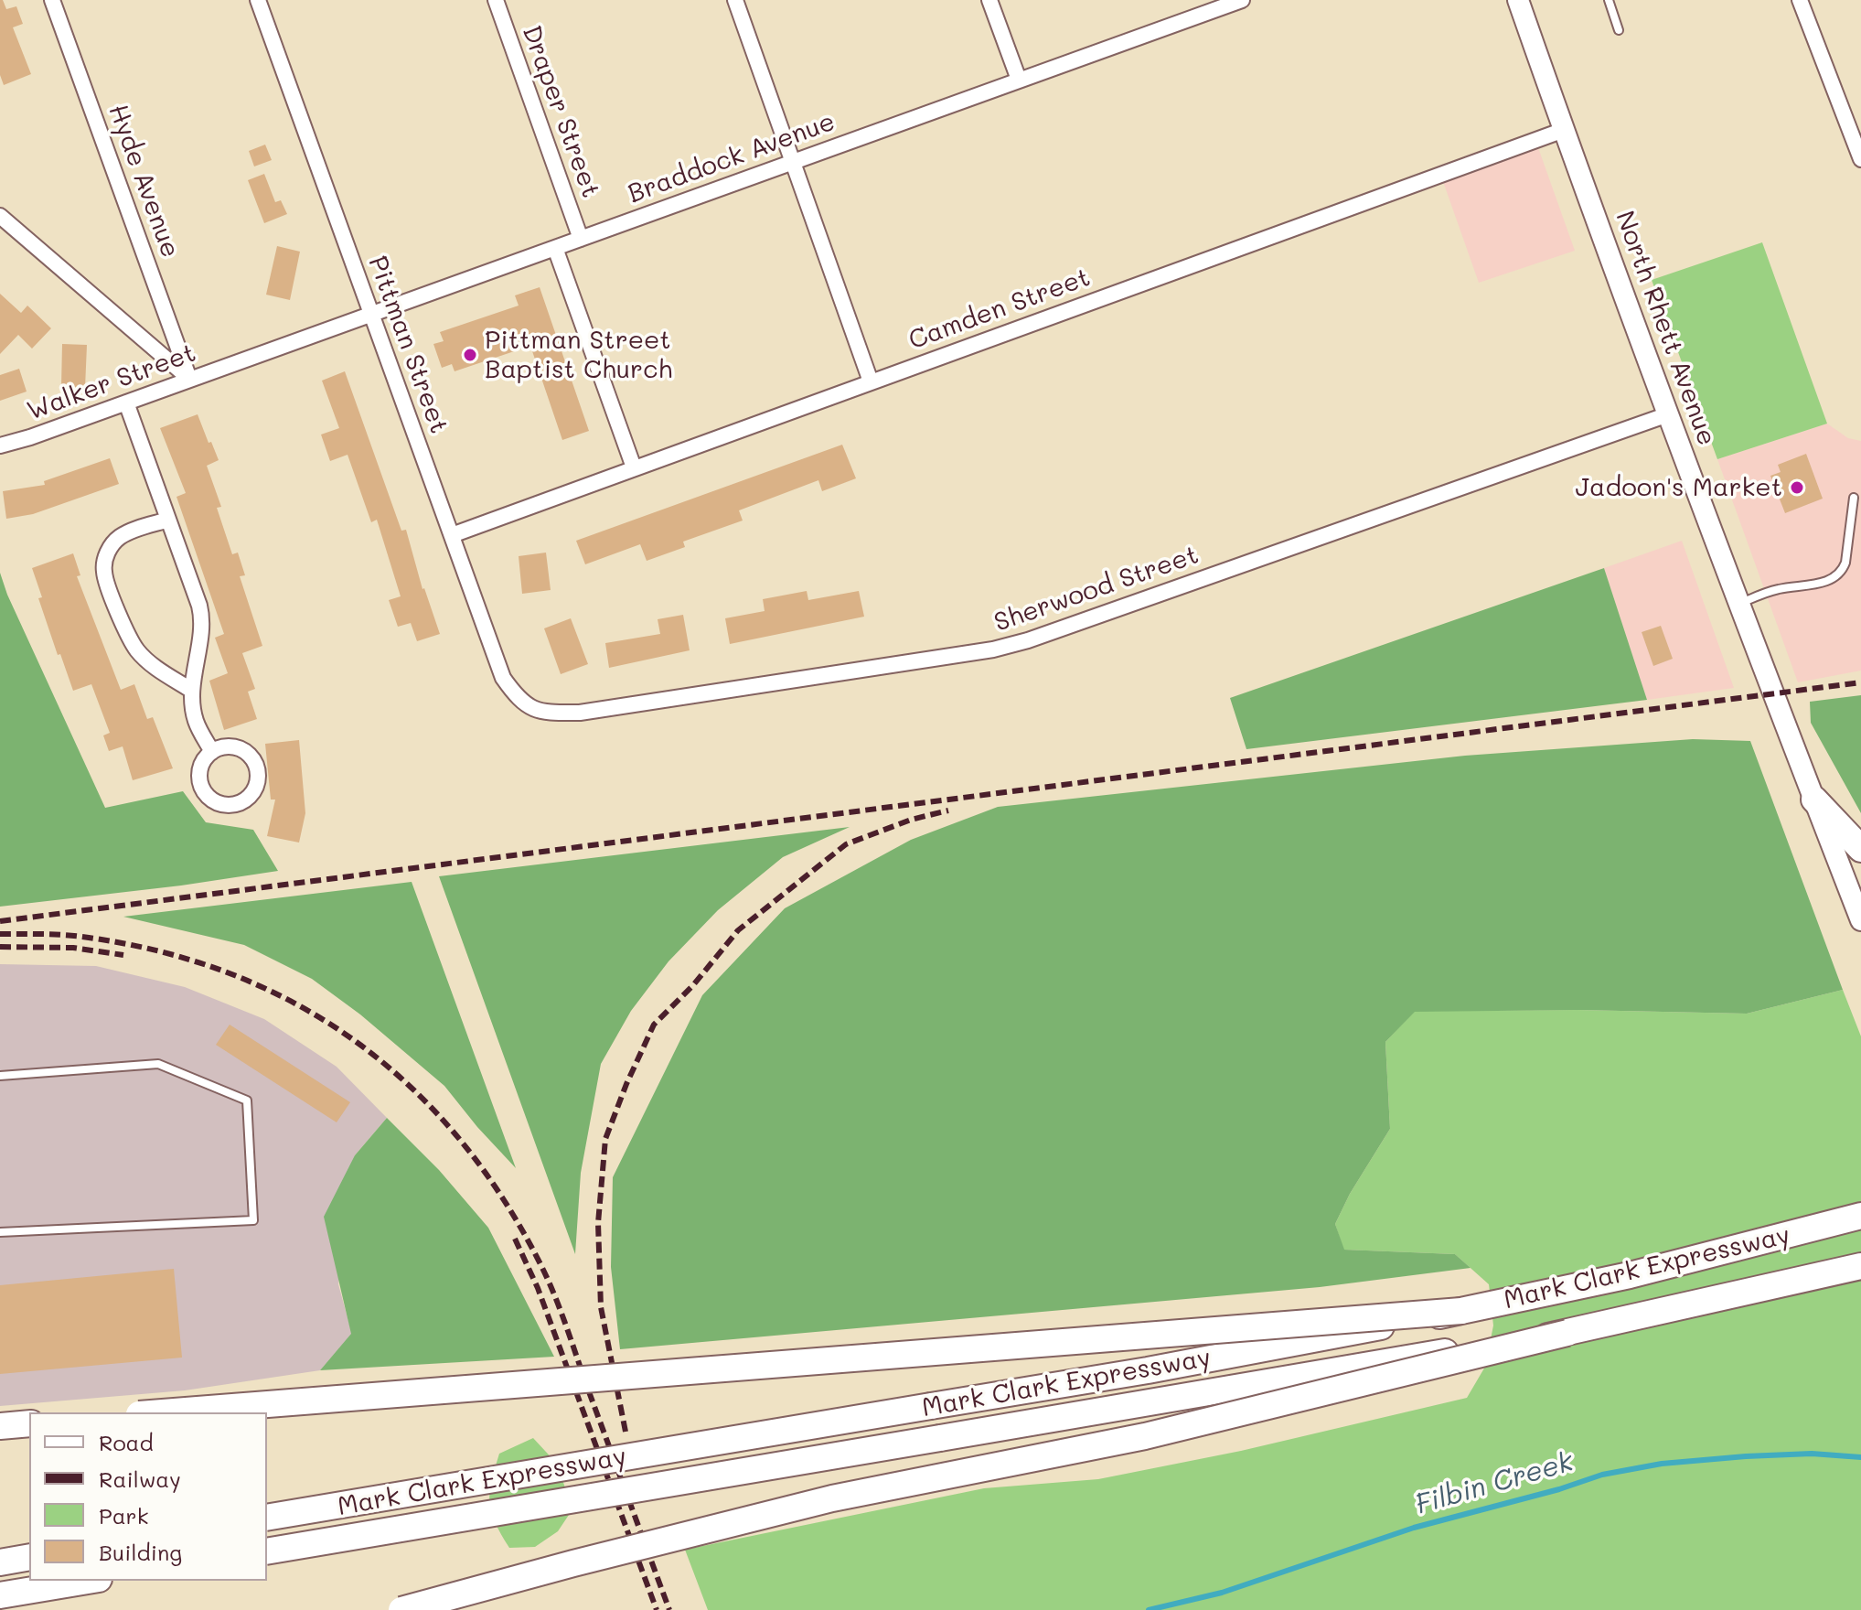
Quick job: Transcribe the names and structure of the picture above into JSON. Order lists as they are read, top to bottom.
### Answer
{
  "streets": {
    "highway": ["Mark Clark Expressway"],
    "main road": ["North Rhett Avenue"],
    "street": [
      "Draper Street",
      "Braddock Avenue",
      "Hyde Avenue",
      "Camden Street",
      "Pittman Street",
      "Walker Street",
      "Sherwood Street"
    ]
  },
  "crossings": [
    ["Draper Street", "Braddock Avenue"],
    ["Braddock Avenue", "Pittman Street"],
    ["Braddock Avenue", "Walker Street"],
    ["Hyde Avenue", "Walker Street"],
    ["Camden Street", "North Rhett Avenue"],
    ["Camden Street", "Pittman Street"],
    ["North Rhett Avenue", "Sherwood Street"],
    ["Pittman Street", "Sherwood Street"]
  ],
  "water": ["Filbin Creek"],
  "places": ["Pittman Street Baptist Church", "Jadoon's Market"],
  "legend": [
    "Road",
    "Railway",
    "Park",
    "Building"
  ]
}
